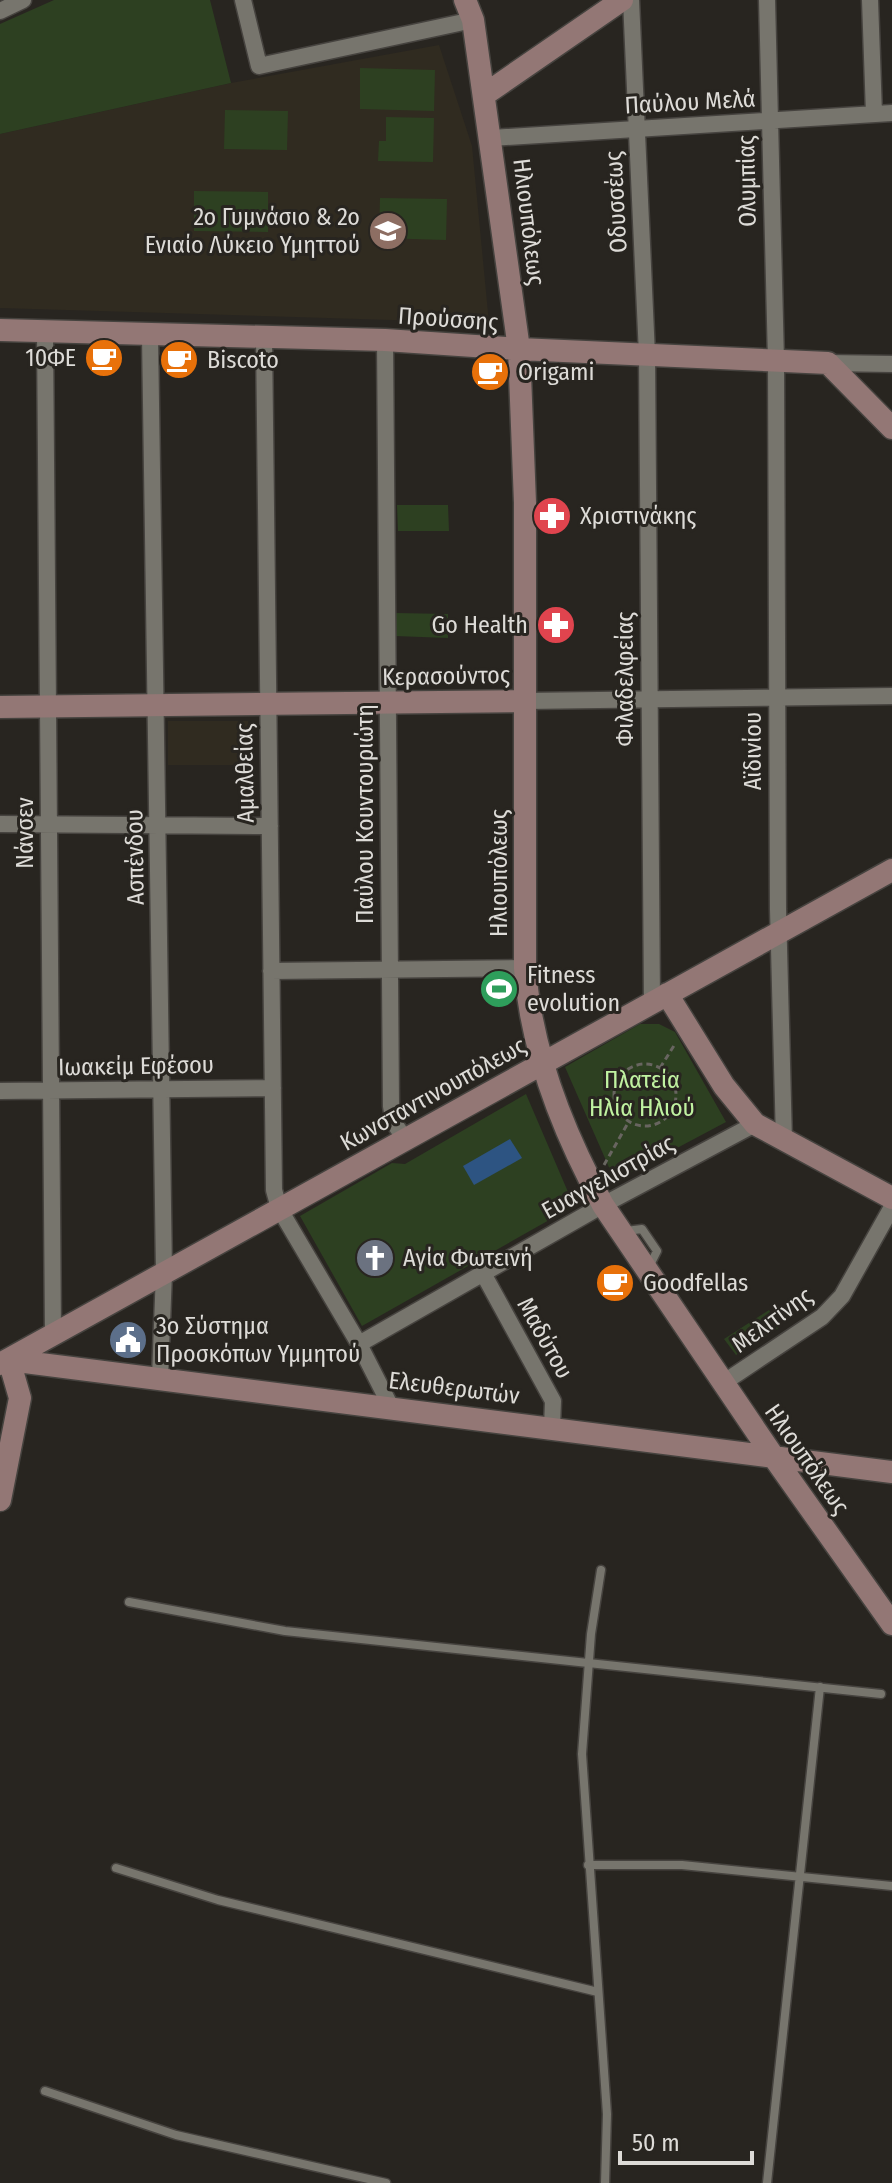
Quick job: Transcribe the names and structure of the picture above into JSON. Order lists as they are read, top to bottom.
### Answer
{
  "streets": {
    "street": [
      "Παύλου Μελά",
      "Ολυμπίας",
      "Οδυσσέως",
      "Ηλιουπόλεως",
      "Προύσσης",
      "Κερασούντος",
      "Φιλαδελφείας",
      "Αϊδινίου",
      "Αμαλθείας",
      "Παύλου Κουντουριώτη",
      "Νάνσεν",
      "Ασπένδου",
      "Ιωακείμ Εφέσου",
      "Κωνσταντινουπόλεως",
      "Ευαγγελιστρίας",
      "Μελιτίνης",
      "Μαδύτου",
      "Ελευθερωτών"
    ]
  },
  "crossings": [
    ["Παύλου Μελά", "Ολυμπίας"],
    ["Παύλου Μελά", "Οδυσσέως"],
    ["Παύλου Μελά", "Ηλιουπόλεως"],
    ["Ολυμπίας", "Προύσσης"],
    ["Ολυμπίας", "Αϊδινίου"],
    ["Οδυσσέως", "Προύσσης"],
    ["Οδυσσέως", "Φιλαδελφείας"],
    ["Ηλιουπόλεως", "Προύσσης"],
    ["Ηλιουπόλεως", "Κερασούντος"],
    ["Ηλιουπόλεως", "Κωνσταντινουπόλεως"],
    ["Ηλιουπόλεως", "Ευαγγελιστρίας"],
    ["Ηλιουπόλεως", "Μελιτίνης"],
    ["Ηλιουπόλεως", "Ελευθερωτών"],
    ["Προύσσης", "Φιλαδελφείας"],
    ["Προύσσης", "Αϊδινίου"],
    ["Προύσσης", "Αμαλθείας"],
    ["Προύσσης", "Παύλου Κουντουριώτη"],
    ["Προύσσης", "Νάνσεν"],
    ["Προύσσης", "Ασπένδου"],
    ["Κερασούντος", "Φιλαδελφείας"],
    ["Κερασούντος", "Αϊδινίου"],
    ["Κερασούντος", "Αμαλθείας"],
    ["Κερασούντος", "Παύλου Κουντουριώτη"],
    ["Κερασούντος", "Νάνσεν"],
    ["Κερασούντος", "Ασπένδου"],
    ["Φιλαδελφείας", "Κωνσταντινουπόλεως"],
    ["Αϊδινίου", "Κωνσταντινουπόλεως"],
    ["Αμαλθείας", "Ιωακείμ Εφέσου"],
    ["Αμαλθείας", "Κωνσταντινουπόλεως"],
    ["Παύλου Κουντουριώτη", "Κωνσταντινουπόλεως"],
    ["Νάνσεν", "Ιωακείμ Εφέσου"],
    ["Νάνσεν", "Κωνσταντινουπόλεως"],
    ["Ασπένδου", "Ιωακείμ Εφέσου"],
    ["Ασπένδου", "Κωνσταντινουπόλεως"],
    ["Ασπένδου", "Ελευθερωτών"],
    ["Κωνσταντινουπόλεως", "Ελευθερωτών"],
    ["Ευαγγελιστρίας", "Μαδύτου"],
    ["Μαδύτου", "Ελευθερωτών"]
  ],
  "parks": ["Πλατεία Ηλία Ηλιού"],
  "places": {
    "school or university": ["2ο Γυμνάσιο & 2ο Ενιαίο Λύκειο Υμηττού"],
    "cafe": [
      "10ΦΕ",
      "Biscoto",
      "Origami",
      "Goodfellas"
    ],
    "pharmacy": ["Χριστινάκης", "Go Health"],
    "sports": ["Fitness evolution"],
    "church": ["Αγία Φωτεινή"],
    "public building": ["3o Σύστημα Προσκόπων Υμμητού"]
  },
  "scale_bar": "50 m"
}
